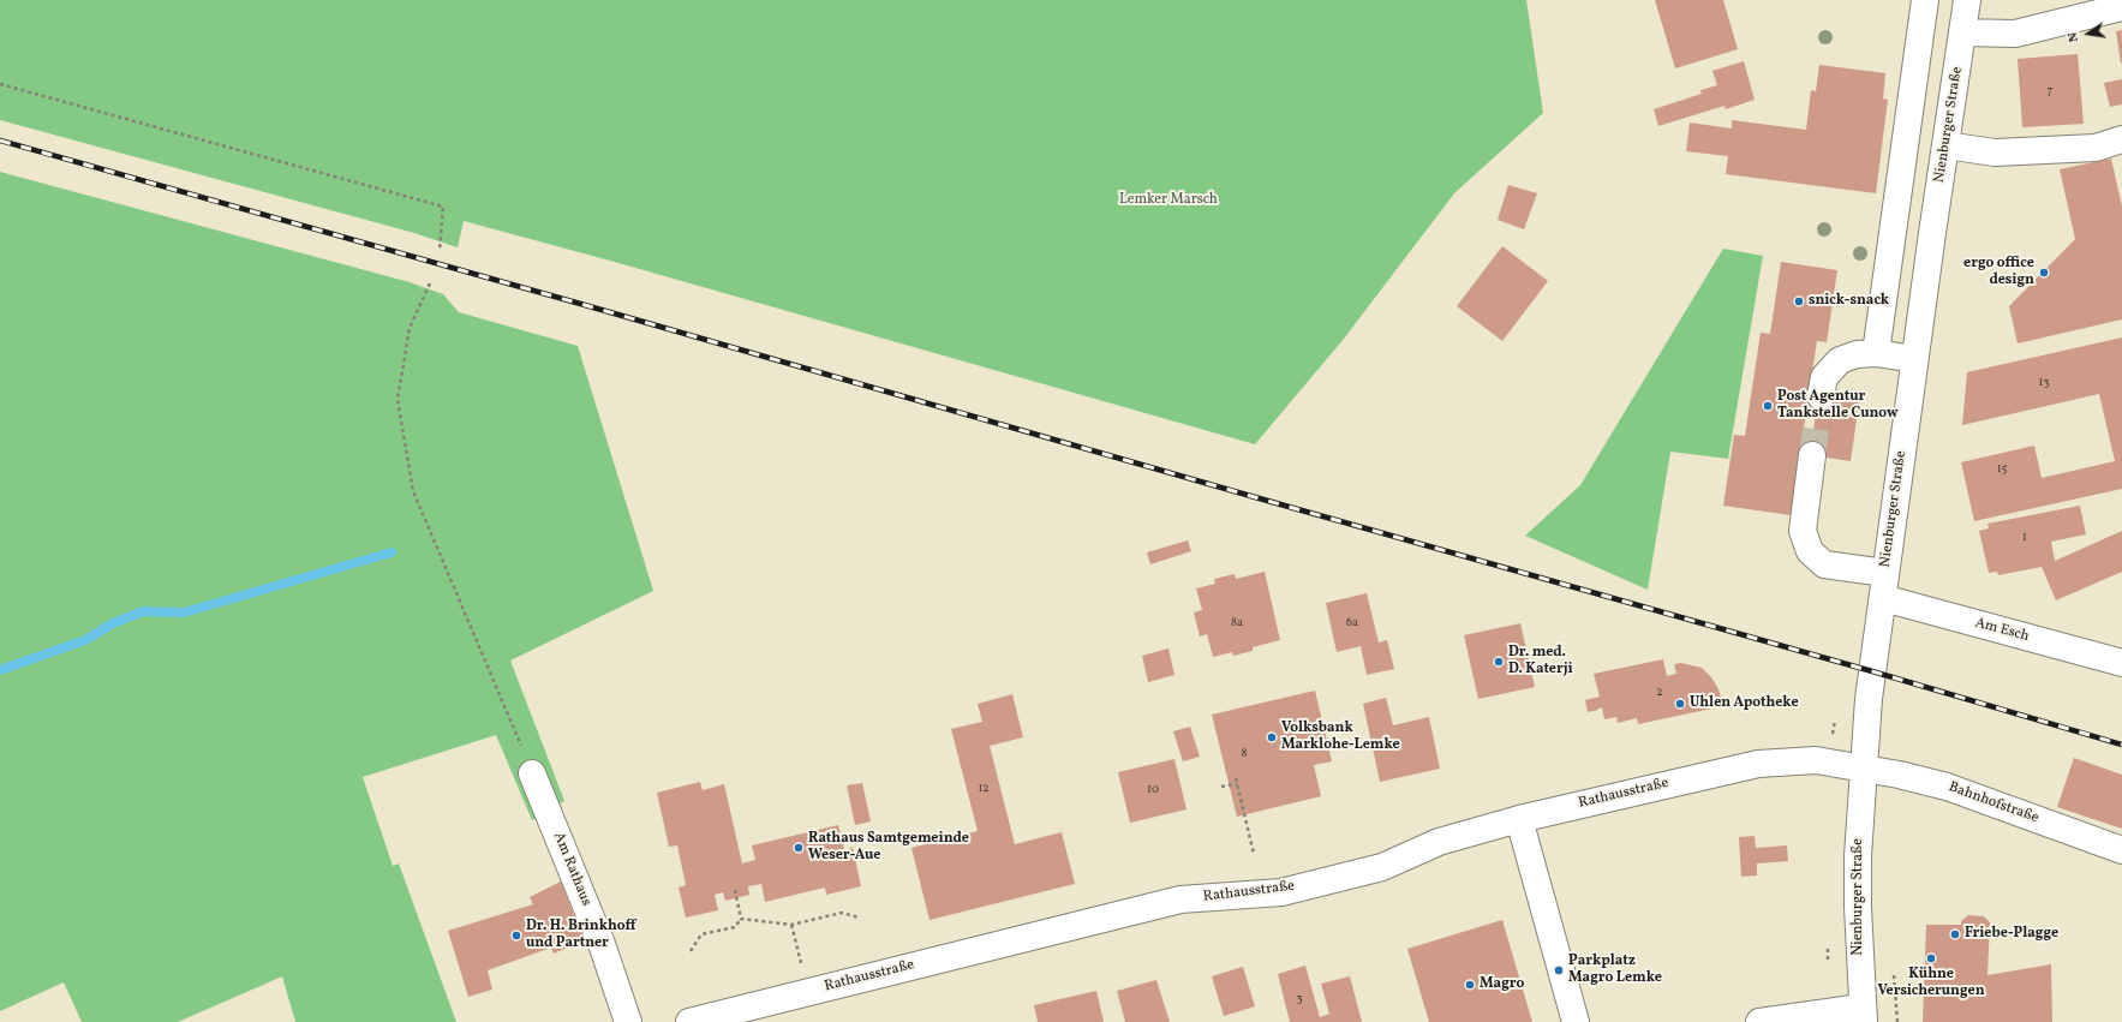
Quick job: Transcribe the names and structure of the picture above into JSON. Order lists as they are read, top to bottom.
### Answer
{
  "streets": {
    "street": [
      "Nienburger Straße",
      "Am Esch",
      "Rathausstraße",
      "Bahnhofstraße",
      "Am Rathaus"
    ]
  },
  "crossings": [
    ["Nienburger Straße", "Am Esch"],
    ["Nienburger Straße", "Rathausstraße"],
    ["Nienburger Straße", "Bahnhofstraße"],
    ["Rathausstraße", "Bahnhofstraße"]
  ],
  "parks": ["Lemker Marsch"],
  "places": [
    "ergo office design",
    "snick-snack",
    "Post Agentur Tankstelle Cunow",
    "Dr. med. D. Katerji",
    "Uhlen Apotheke",
    "Volksbank Marklohe-Lemke",
    "Rathaus Samtgemeinde Weser-Aue",
    "Friebe-Plagge",
    "Dr. H. Brinkhoff und Partner",
    "Kühne Versicherungen",
    "Parkplatz Magro Lemke",
    "Magro"
  ],
  "house_numbers": [
    "7",
    "13",
    "15",
    "1",
    "8a",
    "6a",
    "2",
    "8",
    "12",
    "10",
    "3"
  ],
  "north": "left"
}
